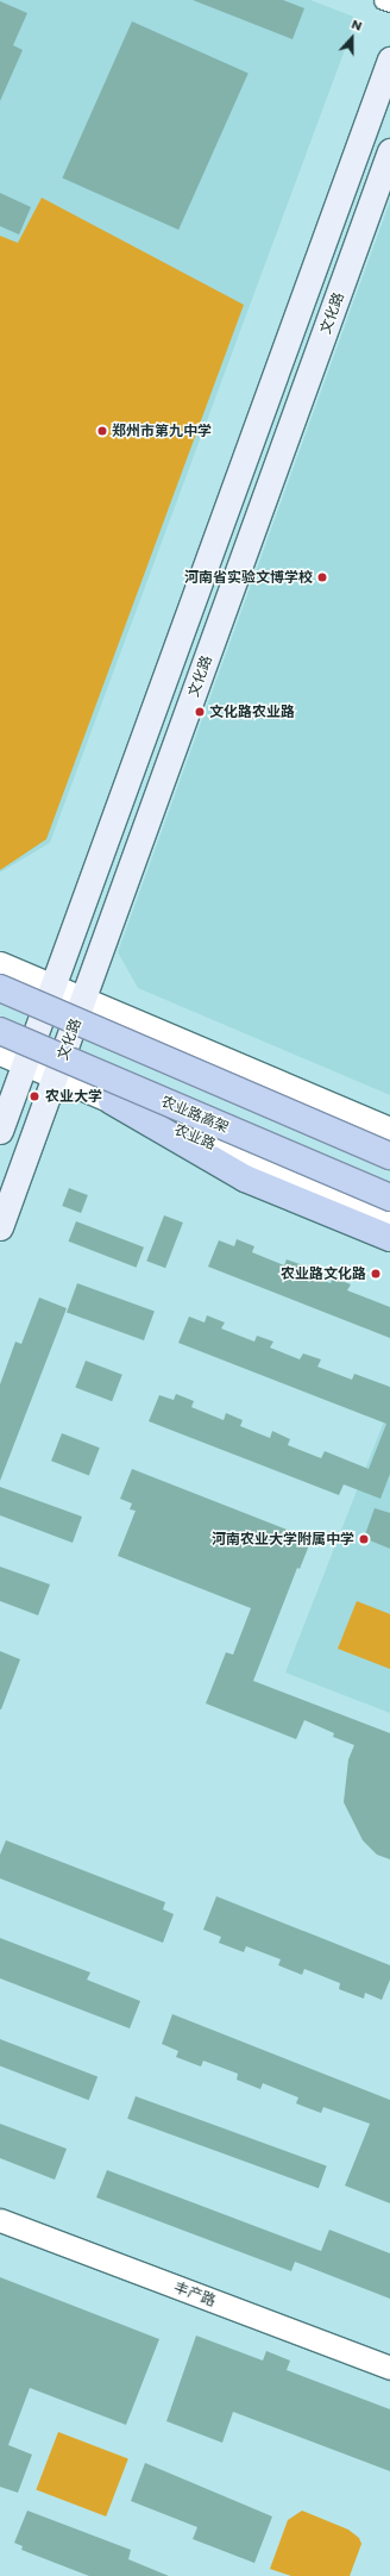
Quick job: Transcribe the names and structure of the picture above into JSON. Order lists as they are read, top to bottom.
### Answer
{
  "streets": {
    "highway": ["农业路高架"],
    "main road": ["文化路"],
    "street": ["农业路", "丰产路"]
  },
  "crossings": [
    ["文化路", "农业路"]
  ],
  "places": [
    "郑州市第九中学",
    "河南省实验文博学校",
    "文化路农业路",
    "农业大学",
    "农业路文化路",
    "河南农业大学附属中学"
  ],
  "north": "top"
}
